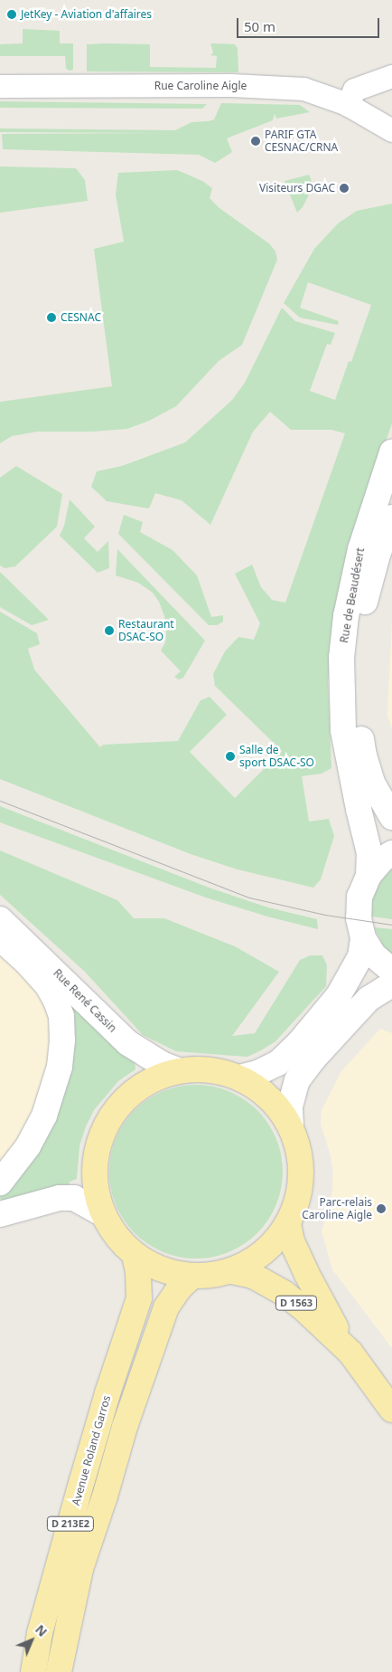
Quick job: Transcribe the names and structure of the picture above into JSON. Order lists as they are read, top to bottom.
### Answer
{
  "streets": {
    "main road": [
      "Rue de Beaudésert",
      "Rue René Cassin",
      "D 1563",
      "Avenue Roland Garros",
      "D 213E2"
    ],
    "street": ["Rue Caroline Aigle"]
  },
  "places": [
    "JetKey - Aviation d'affaires",
    "PARIF GTA CESNAC/CRNA",
    "Visiteurs DGAC",
    "CESNAC",
    "Restaurant DSAC-SO",
    "Salle de sport DSAC-SO",
    "Parc-relais Caroline Aigle"
  ],
  "scale_bar": "50 m",
  "north": "top right"
}
